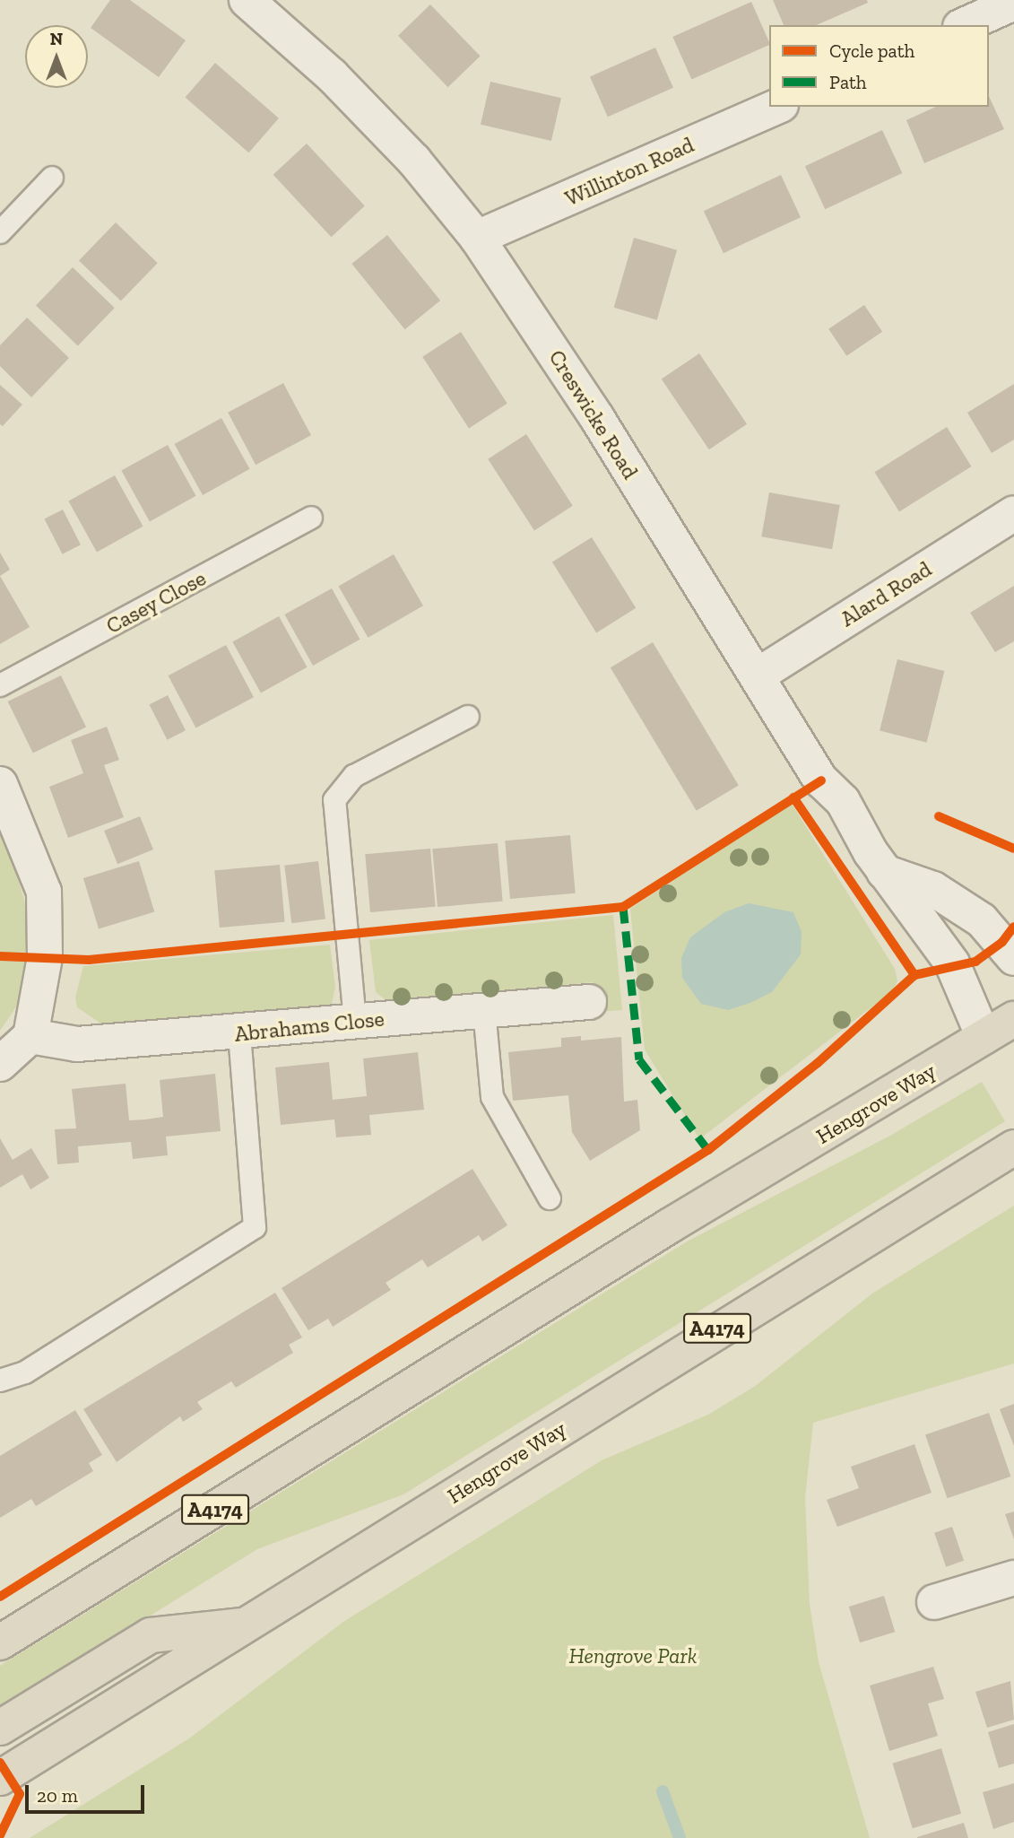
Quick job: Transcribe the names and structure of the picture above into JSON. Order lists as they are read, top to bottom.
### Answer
{
  "streets": {
    "highway": ["Hengrove Way", "A4174"],
    "street": [
      "Willinton Road",
      "Creswicke Road",
      "Alard Road",
      "Abrahams Close"
    ],
    "lane": ["Casey Close"]
  },
  "crossings": [
    ["Willinton Road", "Creswicke Road"],
    ["Creswicke Road", "Alard Road"],
    ["Creswicke Road", "Hengrove Way"]
  ],
  "parks": ["Hengrove Park"],
  "legend": ["Cycle path", "Path"],
  "scale_bar": "20 m",
  "north": "top"
}
